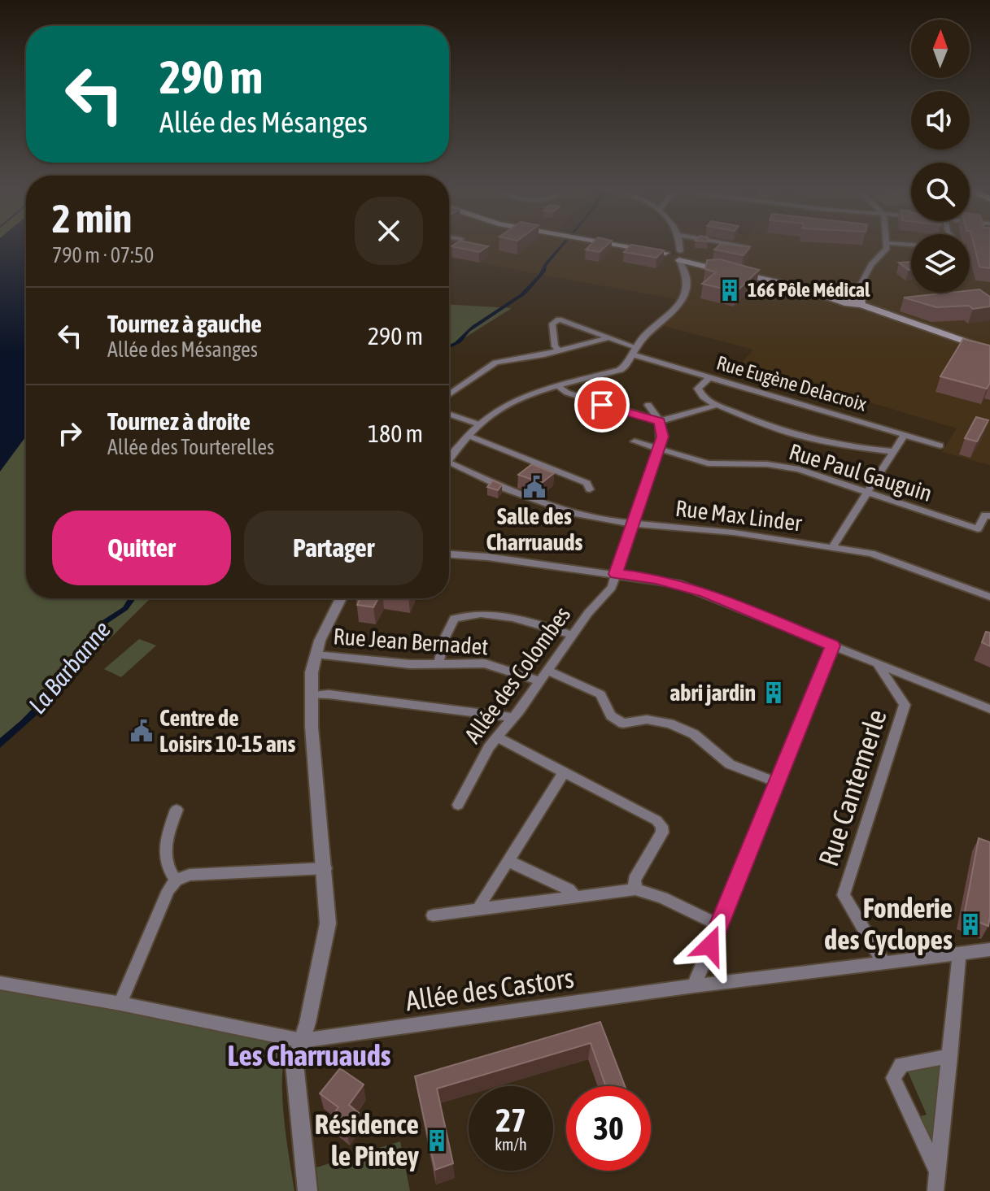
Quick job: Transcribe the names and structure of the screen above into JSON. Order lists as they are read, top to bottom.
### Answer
{
  "streets": {
    "street": [
      "Rue Eugène Delacroix",
      "Rue Paul Gauguin",
      "Rue Max Linder",
      "Rue Jean Bernadet",
      "Allée des Colombes",
      "Rue Cantemerle",
      "Allée des Castors"
    ]
  },
  "crossings": [
    ["Rue Paul Gauguin", "Allée des Colombes"],
    ["Rue Max Linder", "Allée des Colombes"],
    ["Rue Jean Bernadet", "Allée des Colombes"],
    ["Rue Cantemerle", "Allée des Castors"]
  ],
  "districts": ["Les Charruauds"],
  "water": ["La Barbanne"],
  "places": {
    "building": [
      "166 Pôle Médical",
      "abri jardin",
      "Fonderie des Cyclopes",
      "Résidence le Pintey"
    ],
    "public building": ["Salle des Charruauds", "Centre de Loisirs 10-15 ans"]
  },
  "north": "top",
  "page": {
    "turn": ["290 m", "Allée des Mésanges"],
    "heading": ["2 min", "790 m · 07:50"],
    "list": [
      {
        "name": "Tournez à gauche",
        "note": "Allée des Mésanges",
        "value": "290 m"
      },
      {
        "name": "Tournez à droite",
        "note": "Allée des Tourterelles",
        "value": "180 m"
      }
    ],
    "buttons": ["Quitter", "Partager"],
    "speed": "27 km/h",
    "limit": "30"
  }
}
